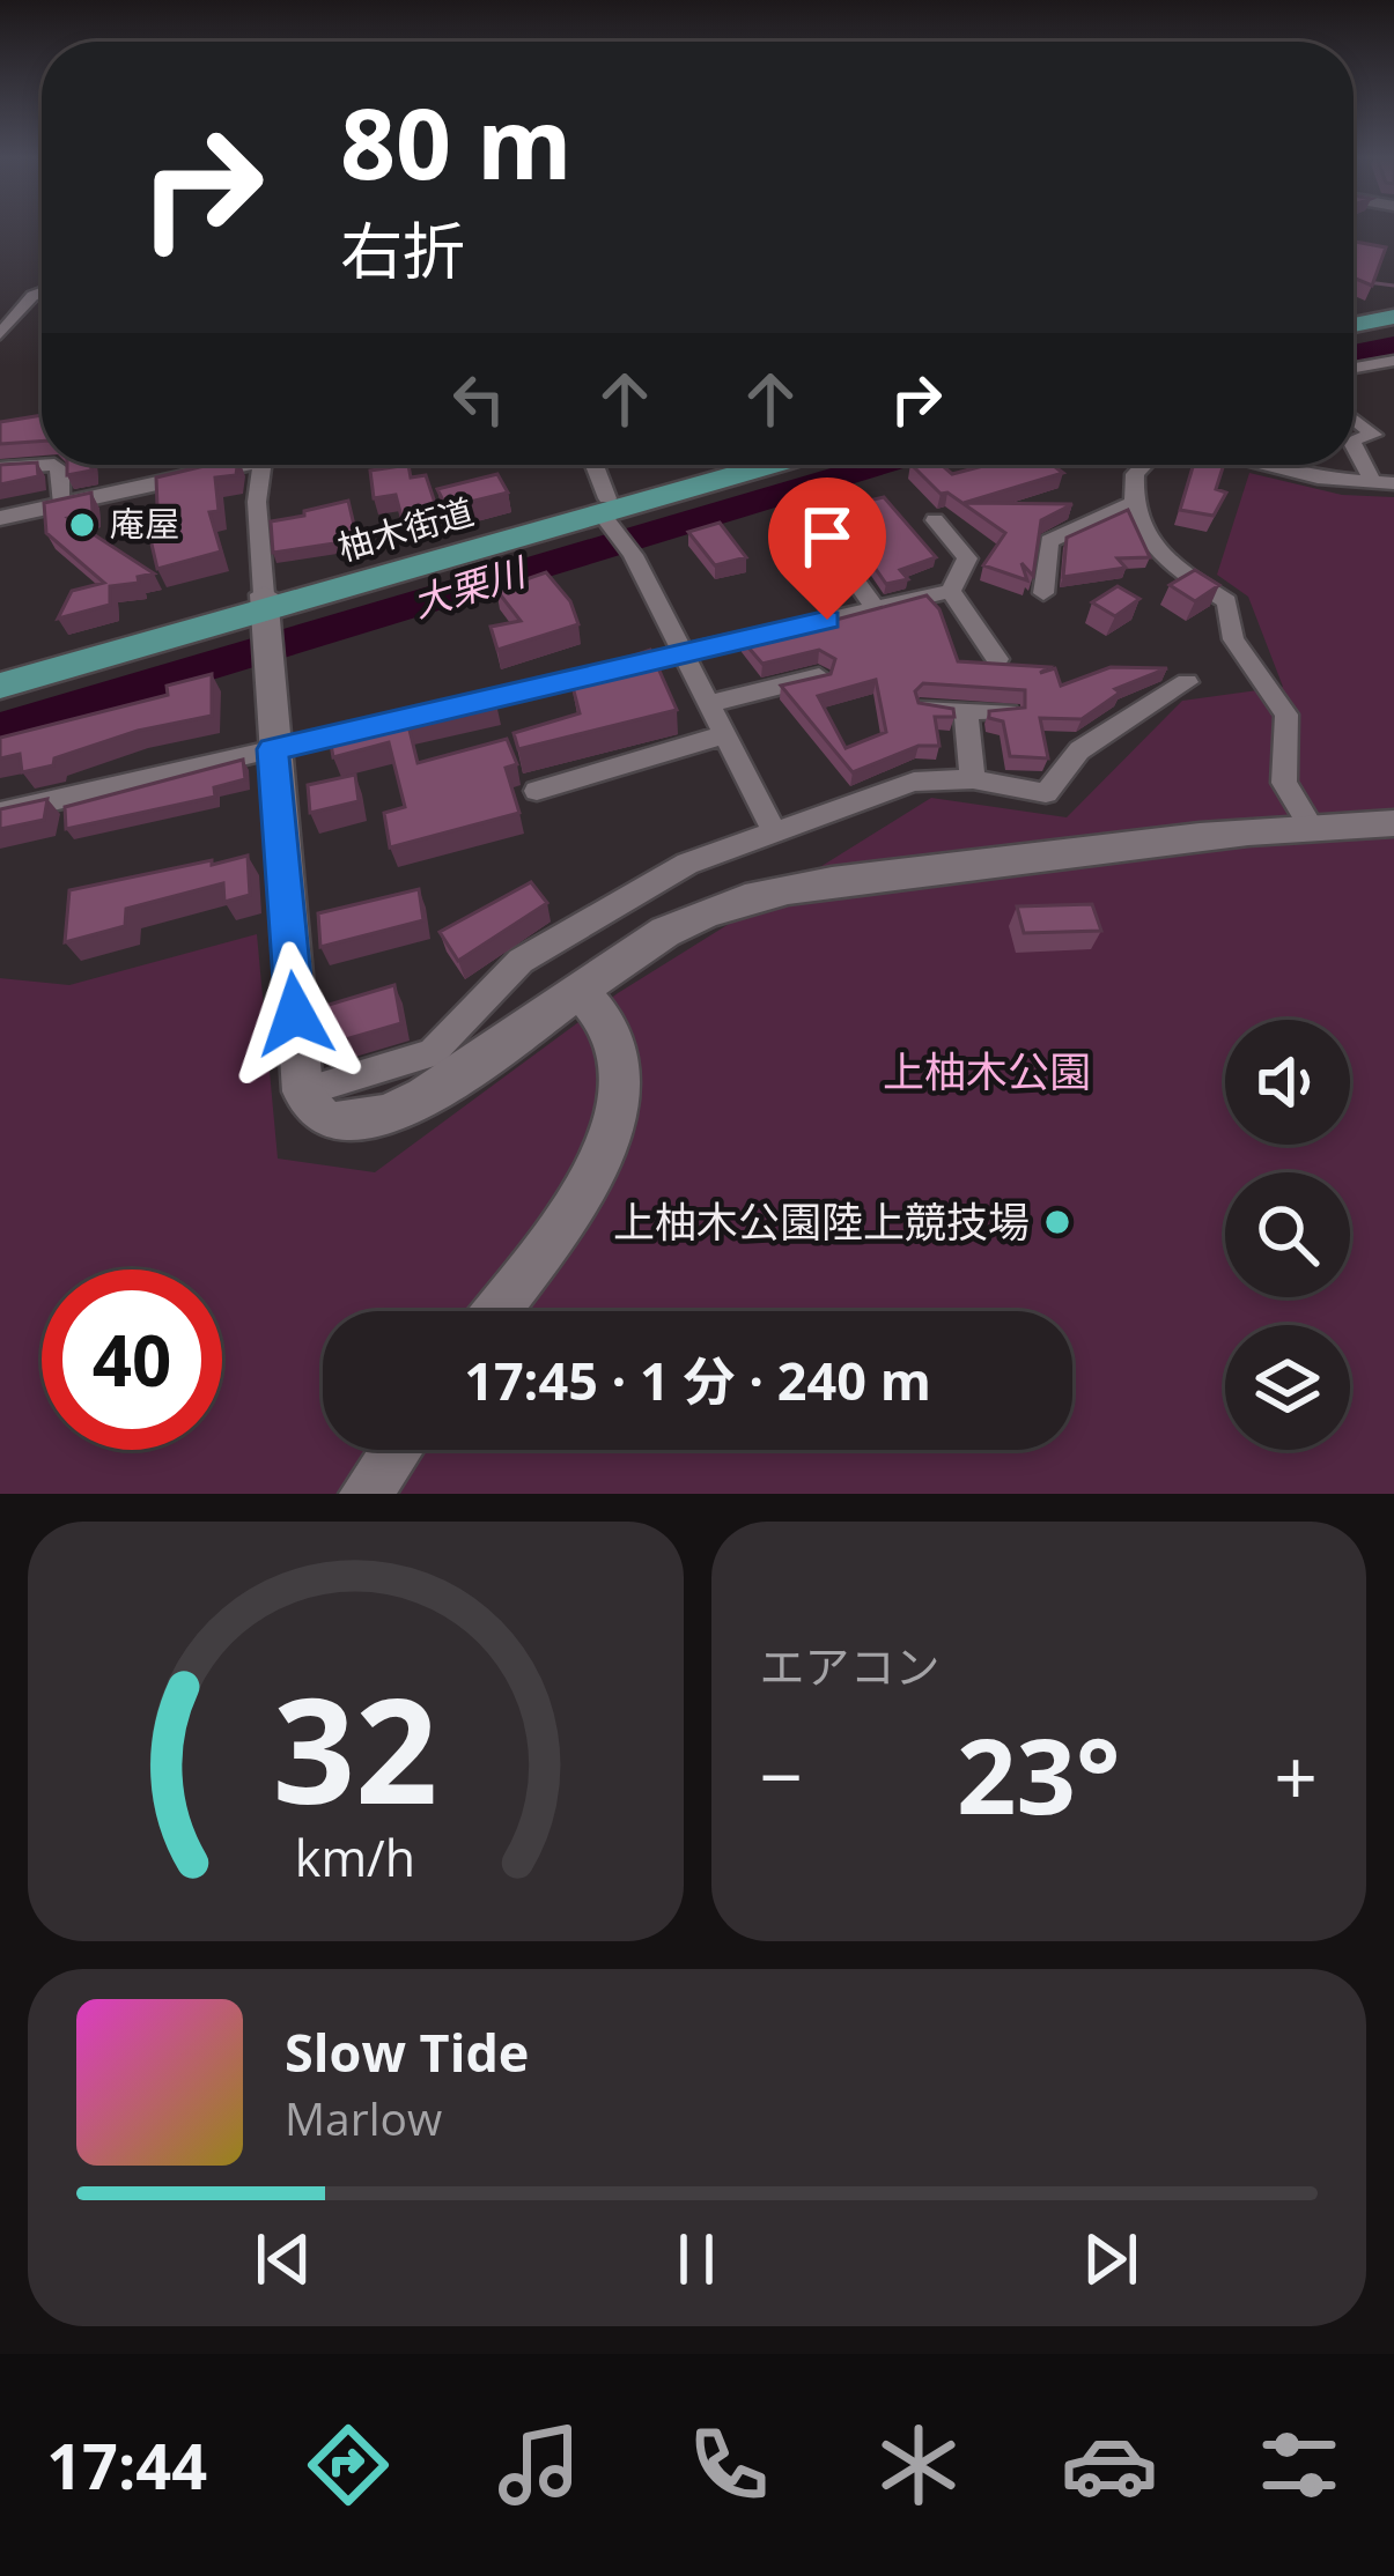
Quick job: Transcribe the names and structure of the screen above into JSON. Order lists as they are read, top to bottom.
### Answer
{
  "streets": {
    "main road": ["柚木街道"]
  },
  "water": ["大栗川"],
  "parks": ["上柚木公園"],
  "places": ["庵屋", "上柚木公園陸上競技場"],
  "page": {
    "turn": ["80 m", "右折"],
    "limit": "40",
    "trip": "17:45 · 1 分 · 240 m",
    "tile": "エアコン",
    "heat": ["−", "23°", "+"],
    "song": ["Slow Tide", "Marlow"],
    "tabs": "17:44",
    "gauge": ["32", "km/h"]
  }
}
